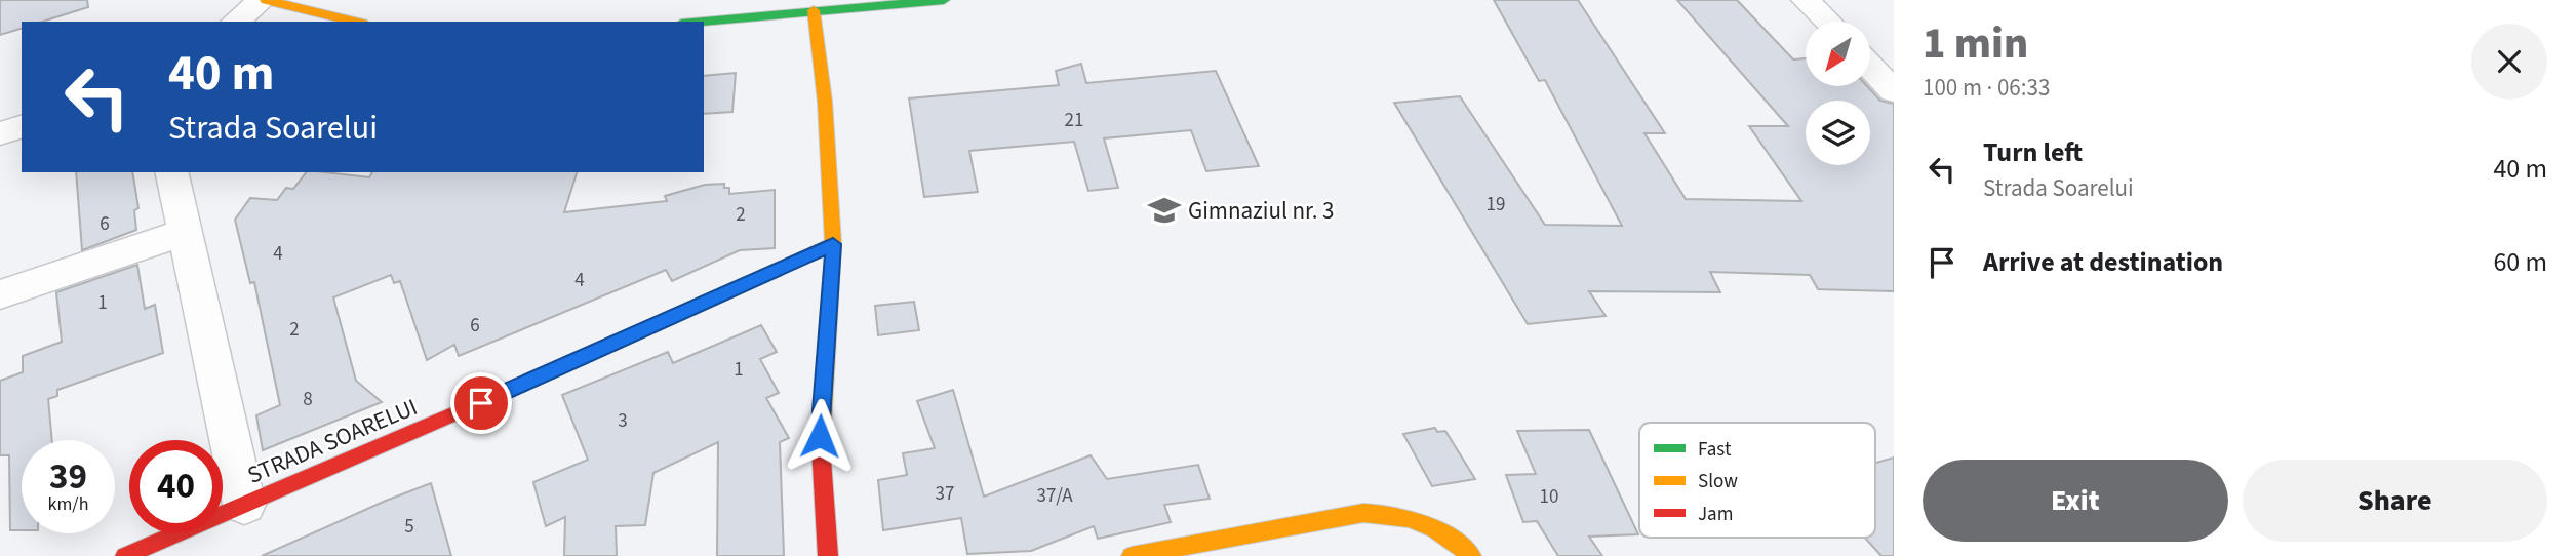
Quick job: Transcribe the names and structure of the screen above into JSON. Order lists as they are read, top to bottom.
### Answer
{
  "streets": {
    "street": ["STRADA SOARELUI"]
  },
  "places": {
    "school or university": ["Gimnaziul nr. 3"]
  },
  "house_numbers": [
    "21",
    "19",
    "2",
    "6",
    "4",
    "4",
    "1",
    "6",
    "2",
    "1",
    "8",
    "3",
    "37",
    "37/A",
    "10",
    "5"
  ],
  "legend": ["Fast", "Slow", "Jam"],
  "north": "bottom left",
  "page": {
    "heading": ["1 min", "100 m · 06:33"],
    "turn": ["40 m", "Strada Soarelui"],
    "list": [
      {
        "name": "Turn left",
        "note": "Strada Soarelui",
        "value": "40 m"
      },
      {
        "name": "Arrive at destination",
        "value": "60 m"
      }
    ],
    "speed": "39 km/h",
    "limit": "40",
    "buttons": ["Exit", "Share"]
  }
}
